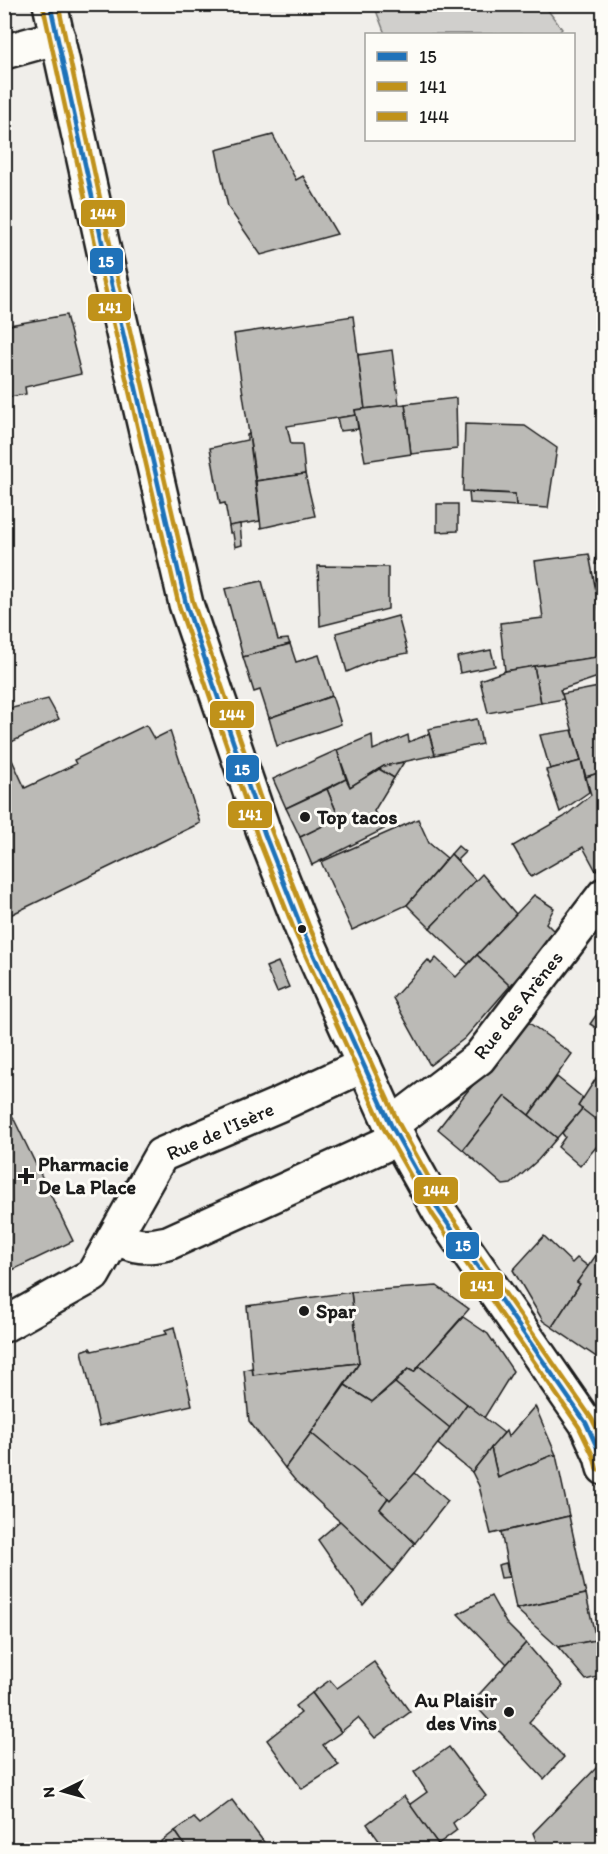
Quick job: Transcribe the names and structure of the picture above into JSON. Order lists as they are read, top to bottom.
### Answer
{
  "streets": {
    "main road": ["Rue des Arènes", "Rue de l'Isère"]
  },
  "places": {
    "other": ["Top tacos", "Spar", "Au Plaisir des Vins"],
    "health": ["Pharmacie De La Place"]
  },
  "lines": ["transit line 15", "transit line 144", "transit line 141"],
  "legend": ["15", "141", "144"],
  "north": "left"
}
